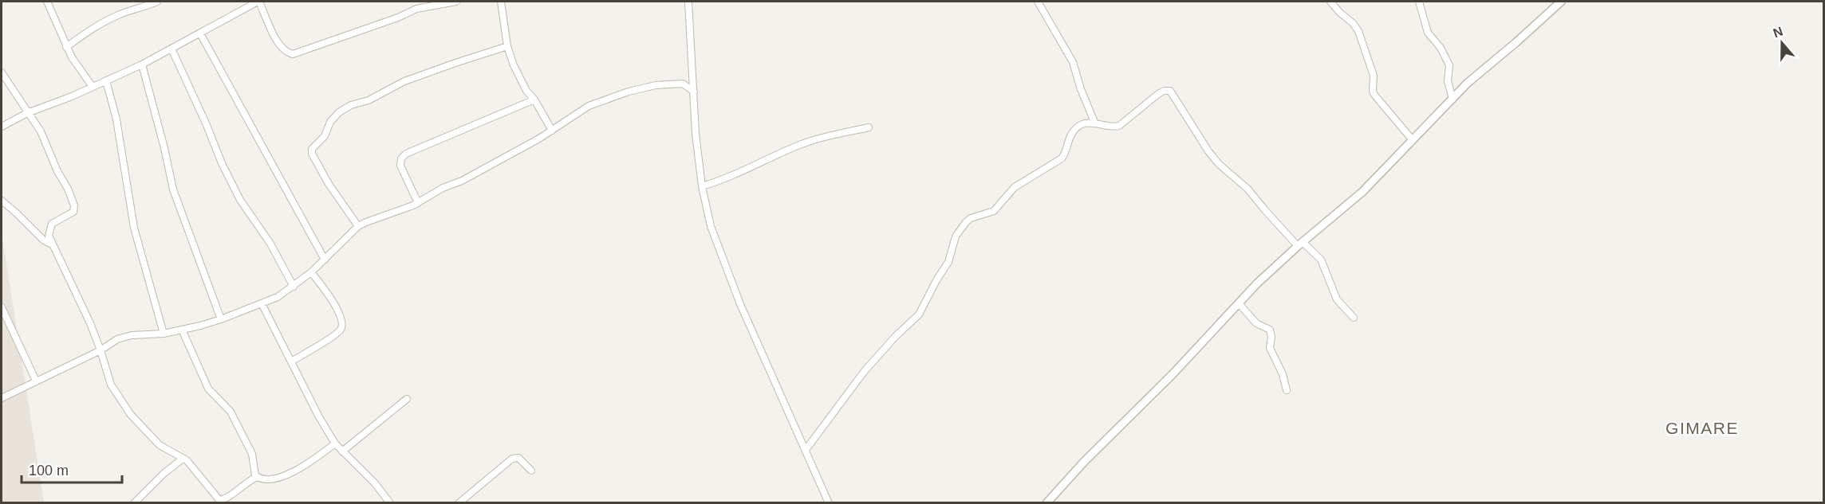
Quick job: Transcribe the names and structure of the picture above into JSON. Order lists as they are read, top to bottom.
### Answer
{
  "districts": ["GIMARE"],
  "scale_bar": "100 m",
  "north": "top"
}
